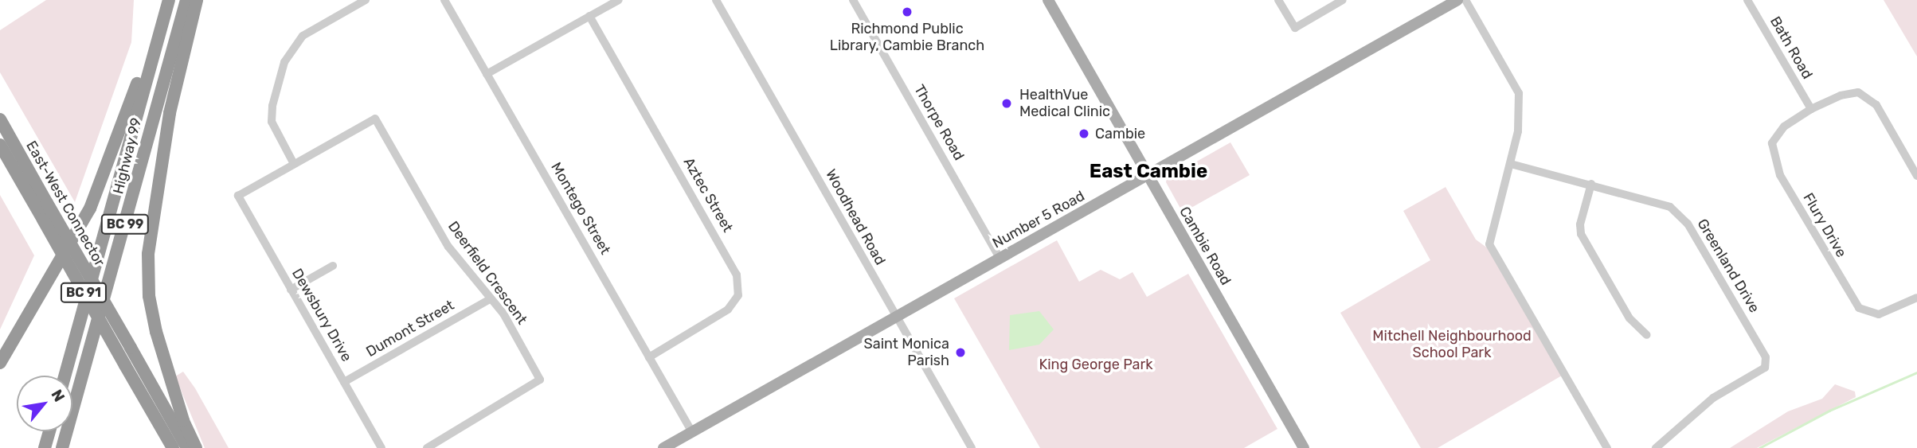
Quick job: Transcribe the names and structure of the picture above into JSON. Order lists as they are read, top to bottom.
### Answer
{
  "streets": {
    "highway": [
      "Highway 99",
      "East-West Connector",
      "BC 99",
      "BC 91"
    ],
    "main road": ["Number 5 Road", "Cambie Road"],
    "street": [
      "Bath Road",
      "Thorpe Road",
      "Aztec Street",
      "Montego Street",
      "Woodhead Road",
      "Flury Drive",
      "Greenland Drive",
      "Deerfield Crescent",
      "Dewsbury Drive",
      "Dumont Street"
    ]
  },
  "crossings": [
    ["Bath Road", "Flury Drive"],
    ["Thorpe Road", "Number 5 Road"],
    ["Aztec Street", "Montego Street"],
    ["Montego Street", "Number 5 Road"],
    ["Woodhead Road", "Number 5 Road"],
    ["Number 5 Road", "Cambie Road"],
    ["Deerfield Crescent", "Dewsbury Drive"],
    ["Deerfield Crescent", "Dumont Street"],
    ["Dewsbury Drive", "Dumont Street"]
  ],
  "districts": ["East Cambie"],
  "parks": ["Mitchell Neighbourhood School Park", "King George Park"],
  "places": [
    "Richmond Public Library, Cambie Branch",
    "HealthVue Medical Clinic",
    "Cambie",
    "Saint Monica Parish"
  ],
  "north": "top right"
}
